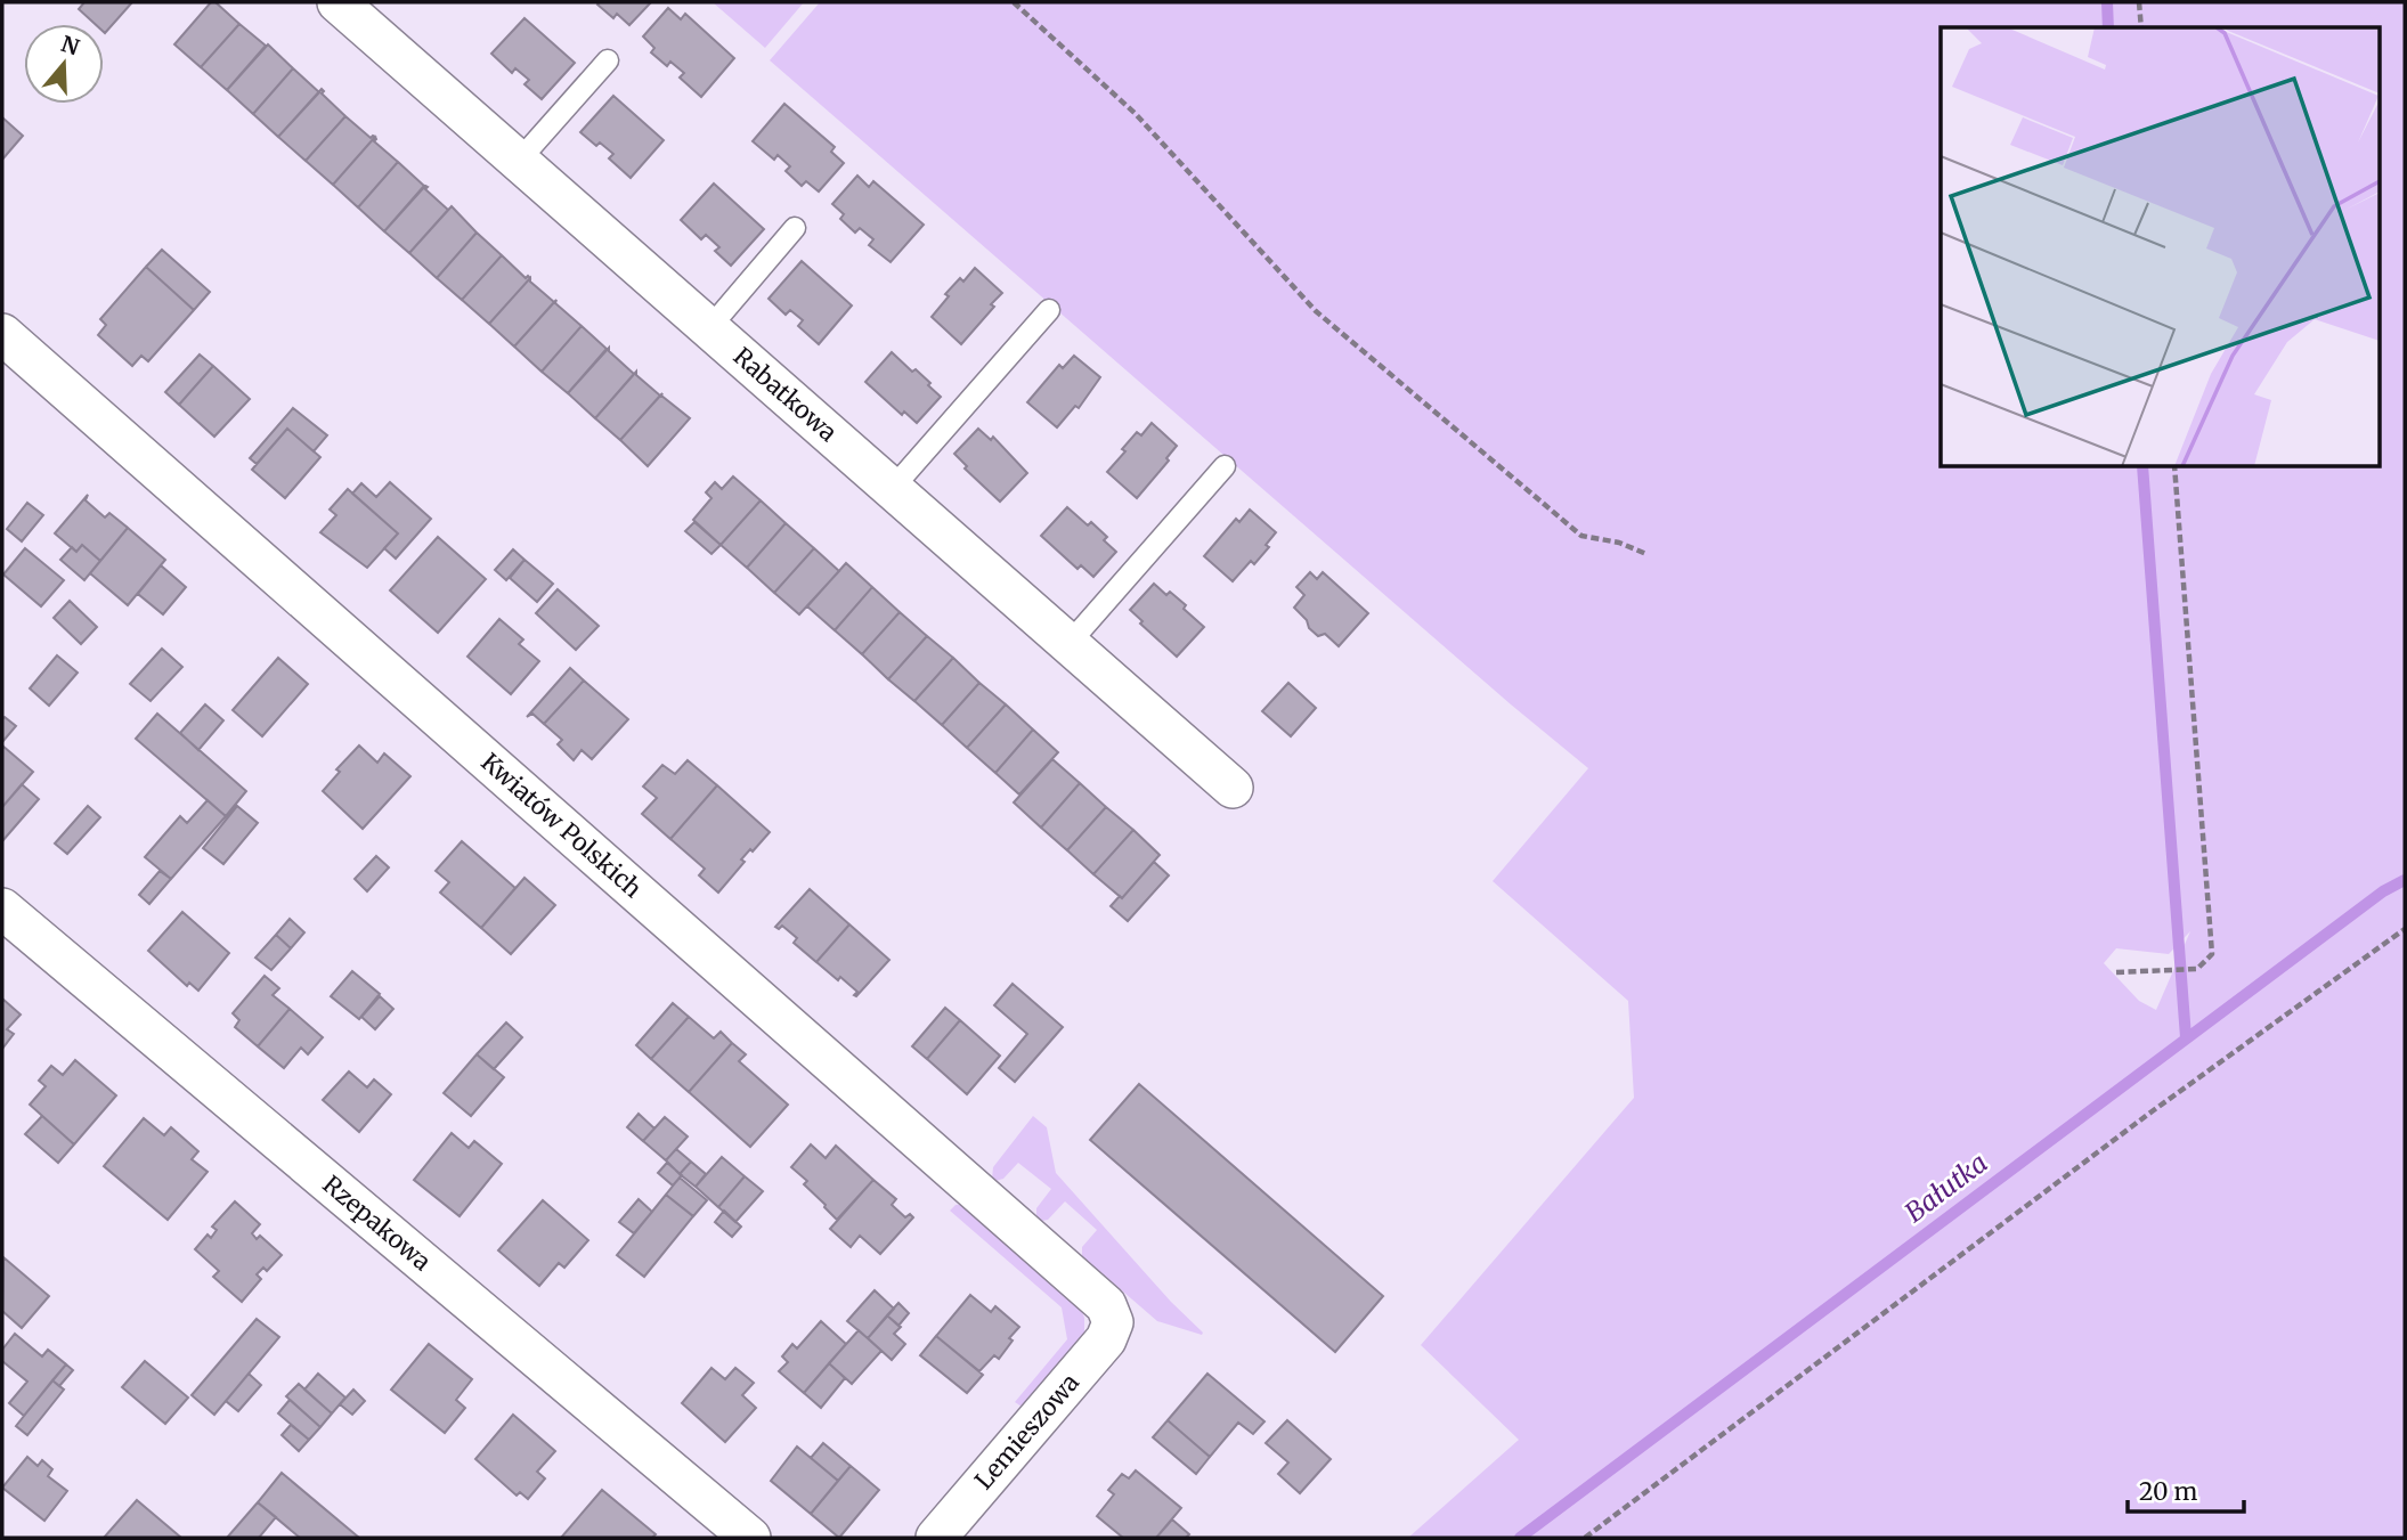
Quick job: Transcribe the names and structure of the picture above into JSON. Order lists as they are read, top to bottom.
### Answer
{
  "streets": {
    "street": [
      "Rabatkowa",
      "Kwiatów Polskich",
      "Rzepakowa",
      "Lemieszowa"
    ]
  },
  "crossings": [
    ["Kwiatów Polskich", "Lemieszowa"]
  ],
  "water": ["Bałutka"],
  "scale_bar": "20 m",
  "north": "top"
}
